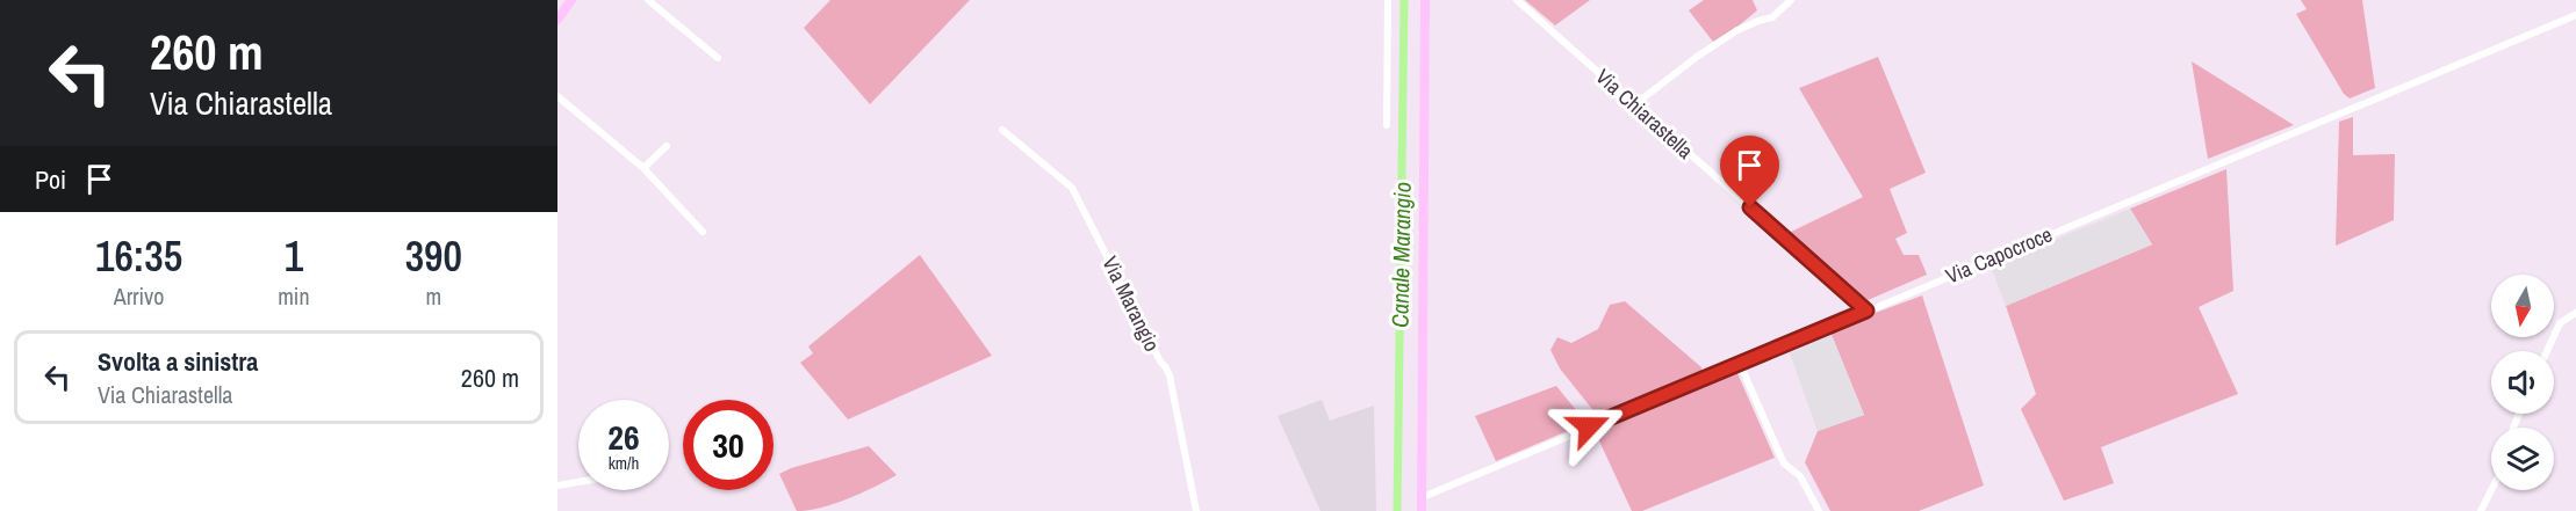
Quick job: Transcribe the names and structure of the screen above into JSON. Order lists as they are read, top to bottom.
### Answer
{
  "streets": {
    "street": ["Via Chiarastella", "Via Capocroce", "Via Marangio"]
  },
  "crossings": [
    ["Via Chiarastella", "Via Capocroce"]
  ],
  "water": ["Canale Marangio"],
  "north": "bottom",
  "page": {
    "turn": ["260 m", "Via Chiarastella"],
    "then": "Poi",
    "eta": [
      "16:35",
      "Arrivo",
      "1",
      "min",
      "390",
      "m"
    ],
    "list": [
      {
        "name": "Svolta a sinistra",
        "note": "Via Chiarastella",
        "value": "260 m"
      }
    ],
    "speed": "26 km/h",
    "limit": "30"
  }
}
